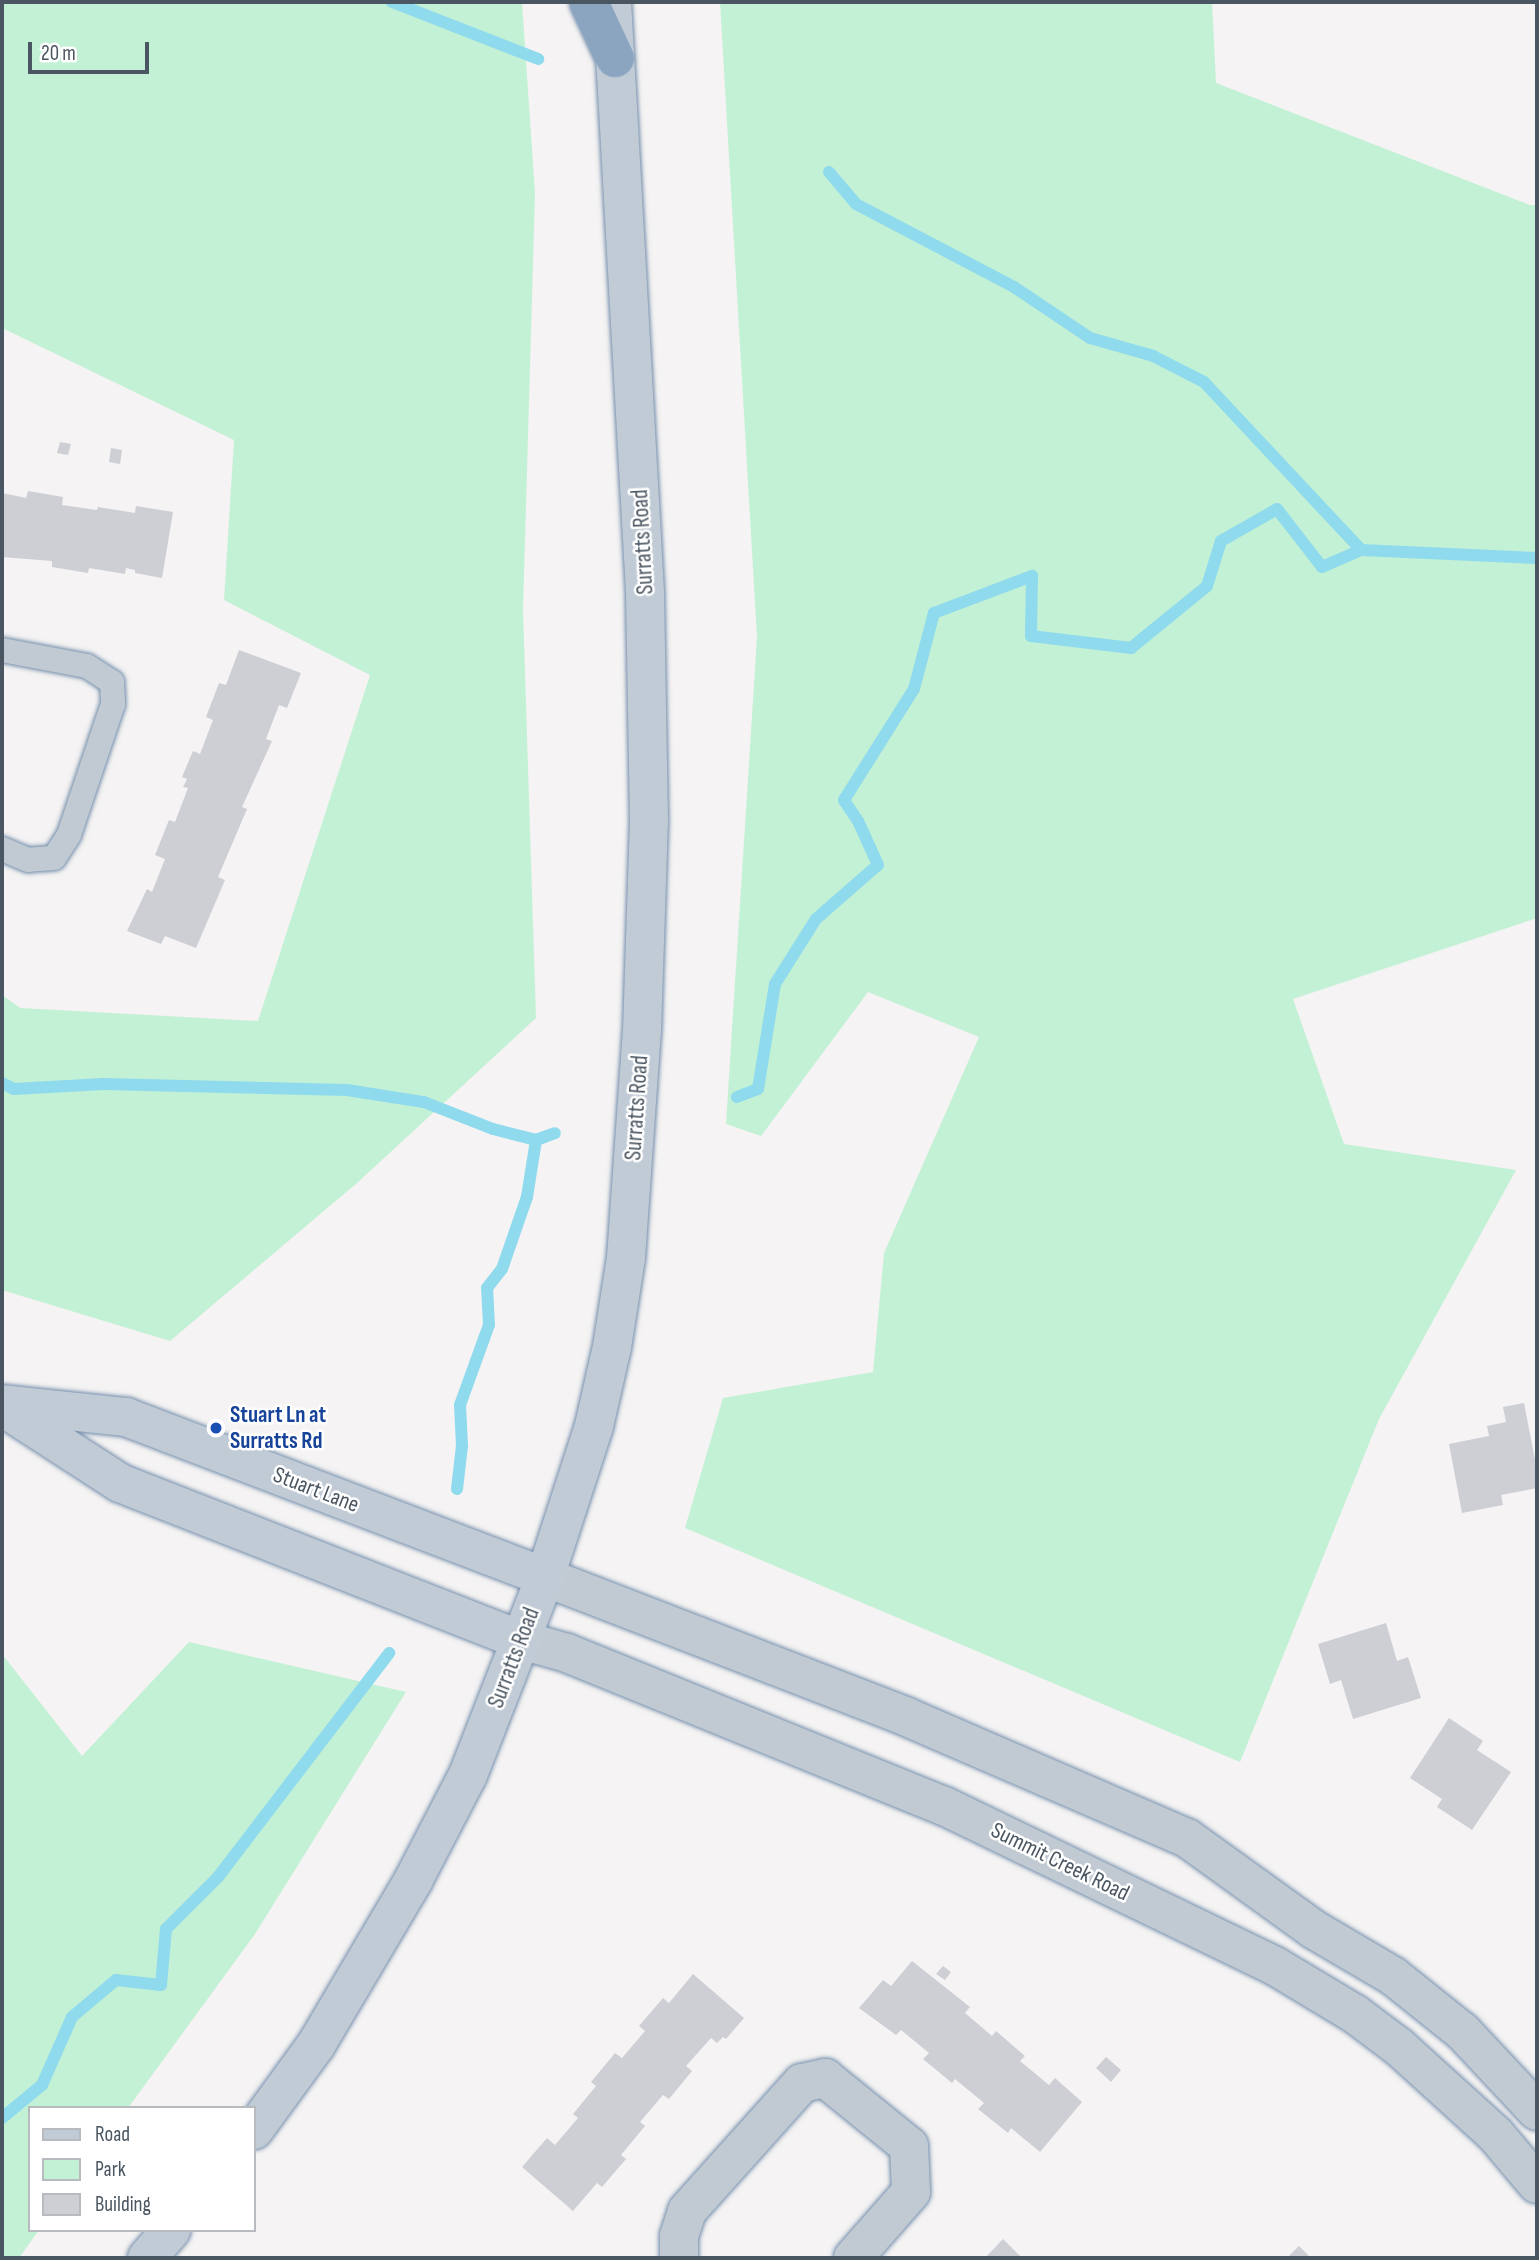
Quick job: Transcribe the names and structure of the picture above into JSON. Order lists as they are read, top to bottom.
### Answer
{
  "streets": {
    "main road": ["Surratts Road", "Stuart Lane"],
    "street": ["Summit Creek Road"]
  },
  "crossings": [
    ["Surratts Road", "Stuart Lane"],
    ["Surratts Road", "Summit Creek Road"],
    ["Stuart Lane", "Summit Creek Road"]
  ],
  "places": ["Stuart Ln at Surratts Rd"],
  "legend": ["Road", "Park", "Building"],
  "scale_bar": "20 m"
}
